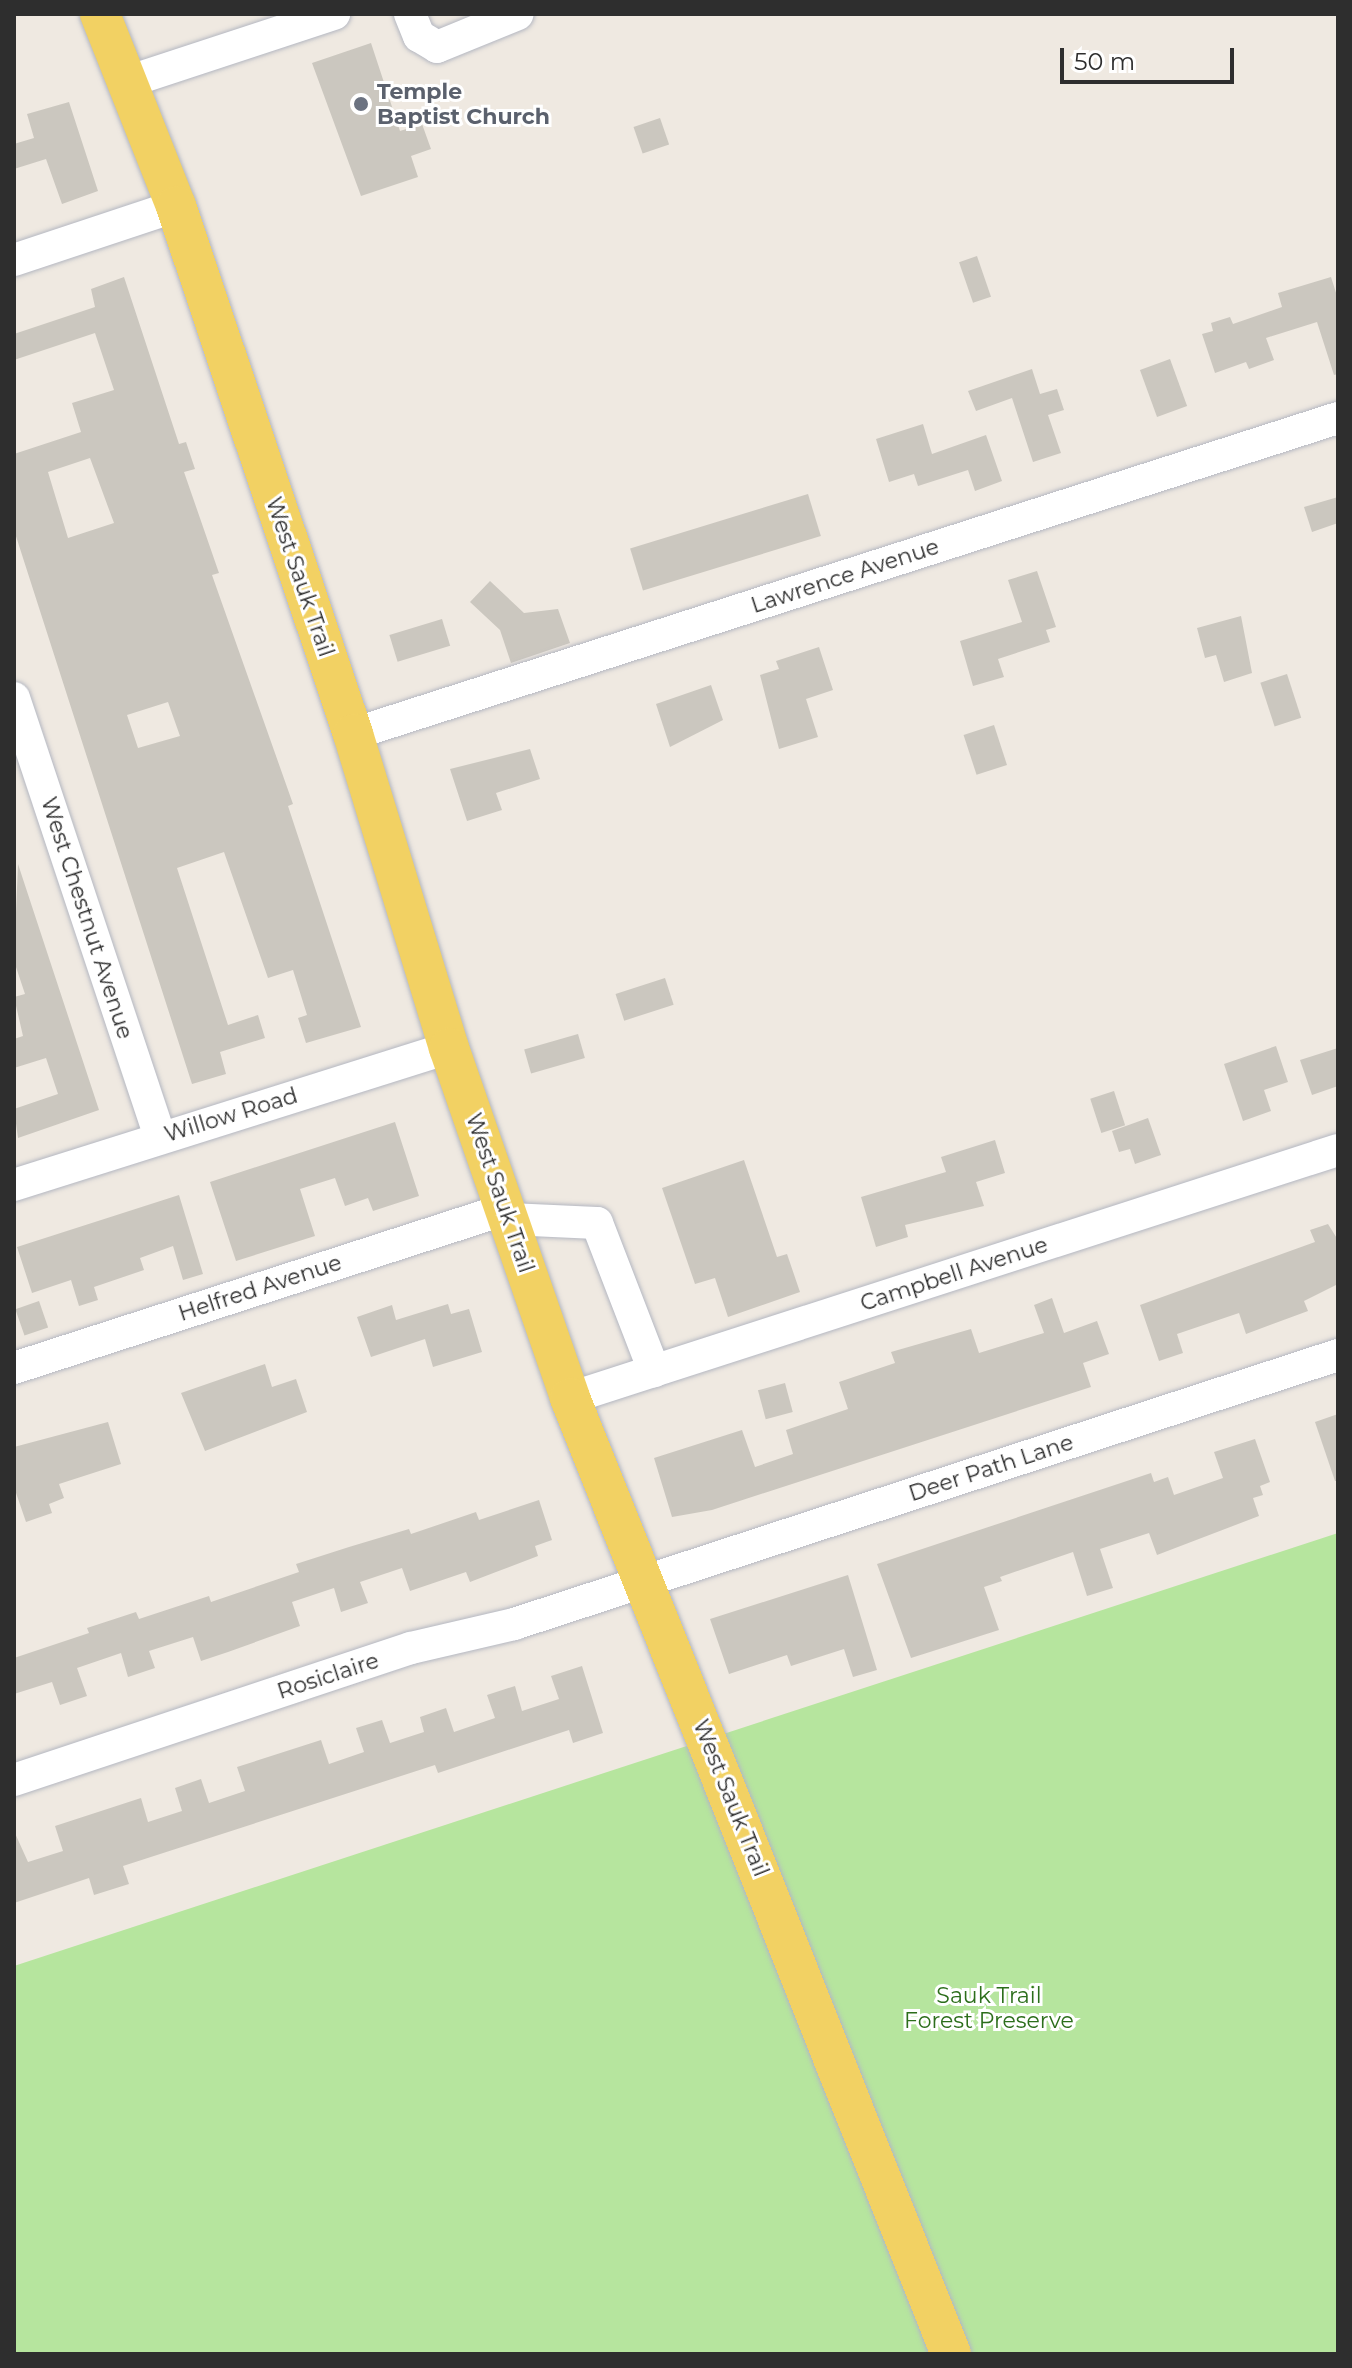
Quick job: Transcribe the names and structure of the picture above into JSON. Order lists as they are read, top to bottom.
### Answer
{
  "streets": {
    "main road": ["West Sauk Trail"],
    "street": [
      "Lawrence Avenue",
      "West Chestnut Avenue",
      "Willow Road",
      "Campbell Avenue",
      "Helfred Avenue",
      "Deer Path Lane",
      "Rosiclaire"
    ]
  },
  "crossings": [
    ["Lawrence Avenue", "West Sauk Trail"],
    ["West Sauk Trail", "Willow Road"],
    ["West Sauk Trail", "Campbell Avenue"],
    ["West Sauk Trail", "Helfred Avenue"],
    ["West Sauk Trail", "Deer Path Lane"],
    ["West Sauk Trail", "Rosiclaire"],
    ["West Chestnut Avenue", "Willow Road"],
    ["Deer Path Lane", "Rosiclaire"]
  ],
  "parks": ["Sauk Trail Forest Preserve"],
  "places": ["Temple Baptist Church"],
  "scale_bar": "50 m"
}
